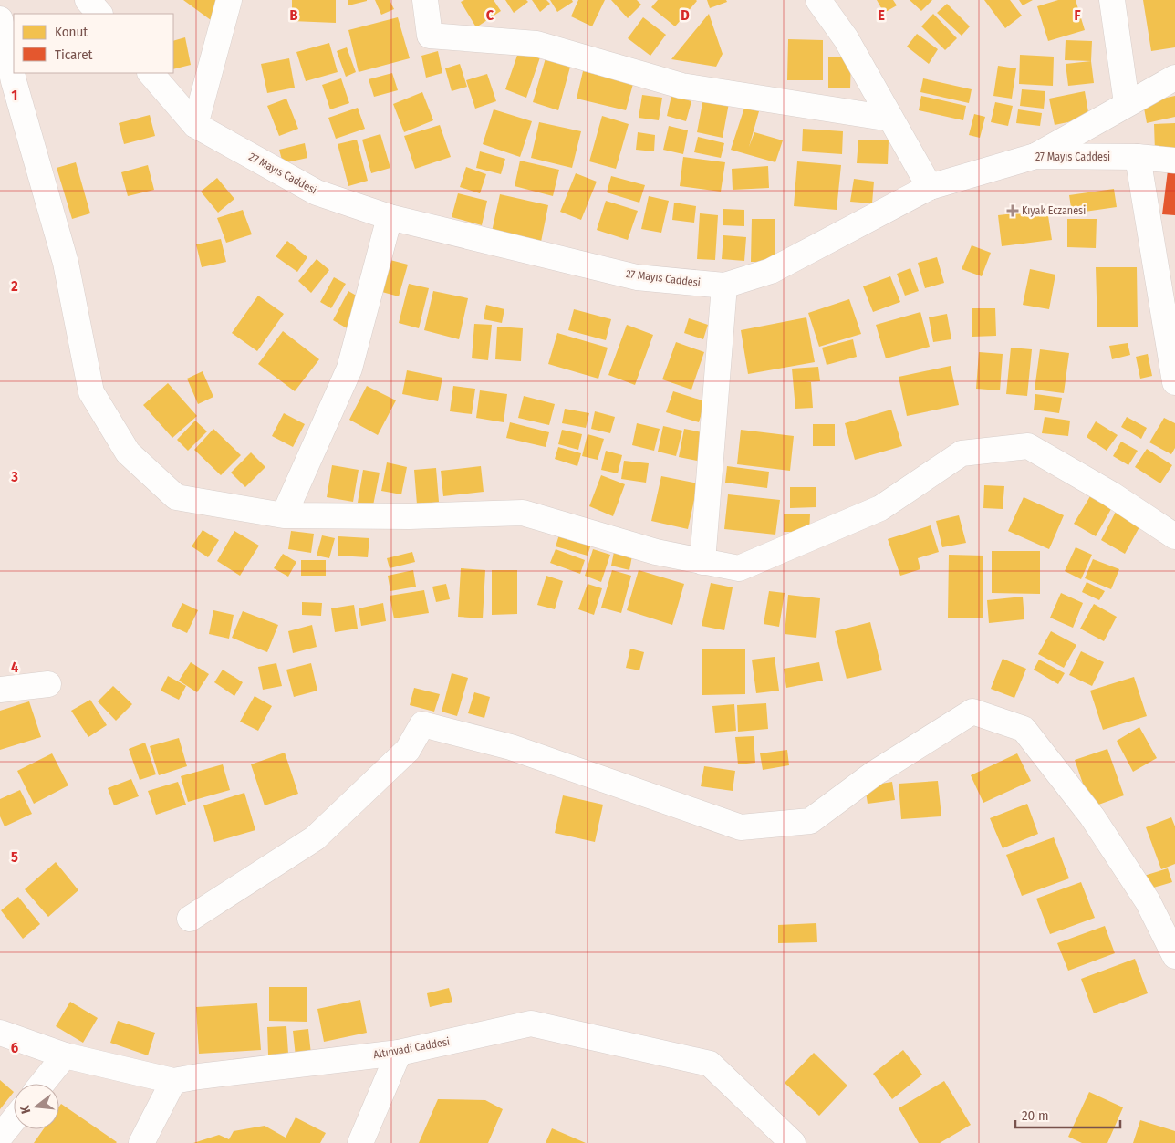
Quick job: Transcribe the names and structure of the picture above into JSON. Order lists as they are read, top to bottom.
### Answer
{
  "streets": {
    "street": ["27 Mayıs Caddesi", "Altınvadi Caddesi"]
  },
  "places": {
    "health": ["Kıyak Eczanesi"]
  },
  "legend": ["Konut", "Ticaret"],
  "scale_bar": "20 m",
  "north": "left",
  "grid": {
    "columns": [
      "B",
      "C",
      "D",
      "E",
      "F"
    ],
    "rows": [
      "1",
      "2",
      "3",
      "4",
      "5",
      "6"
    ]
  }
}
